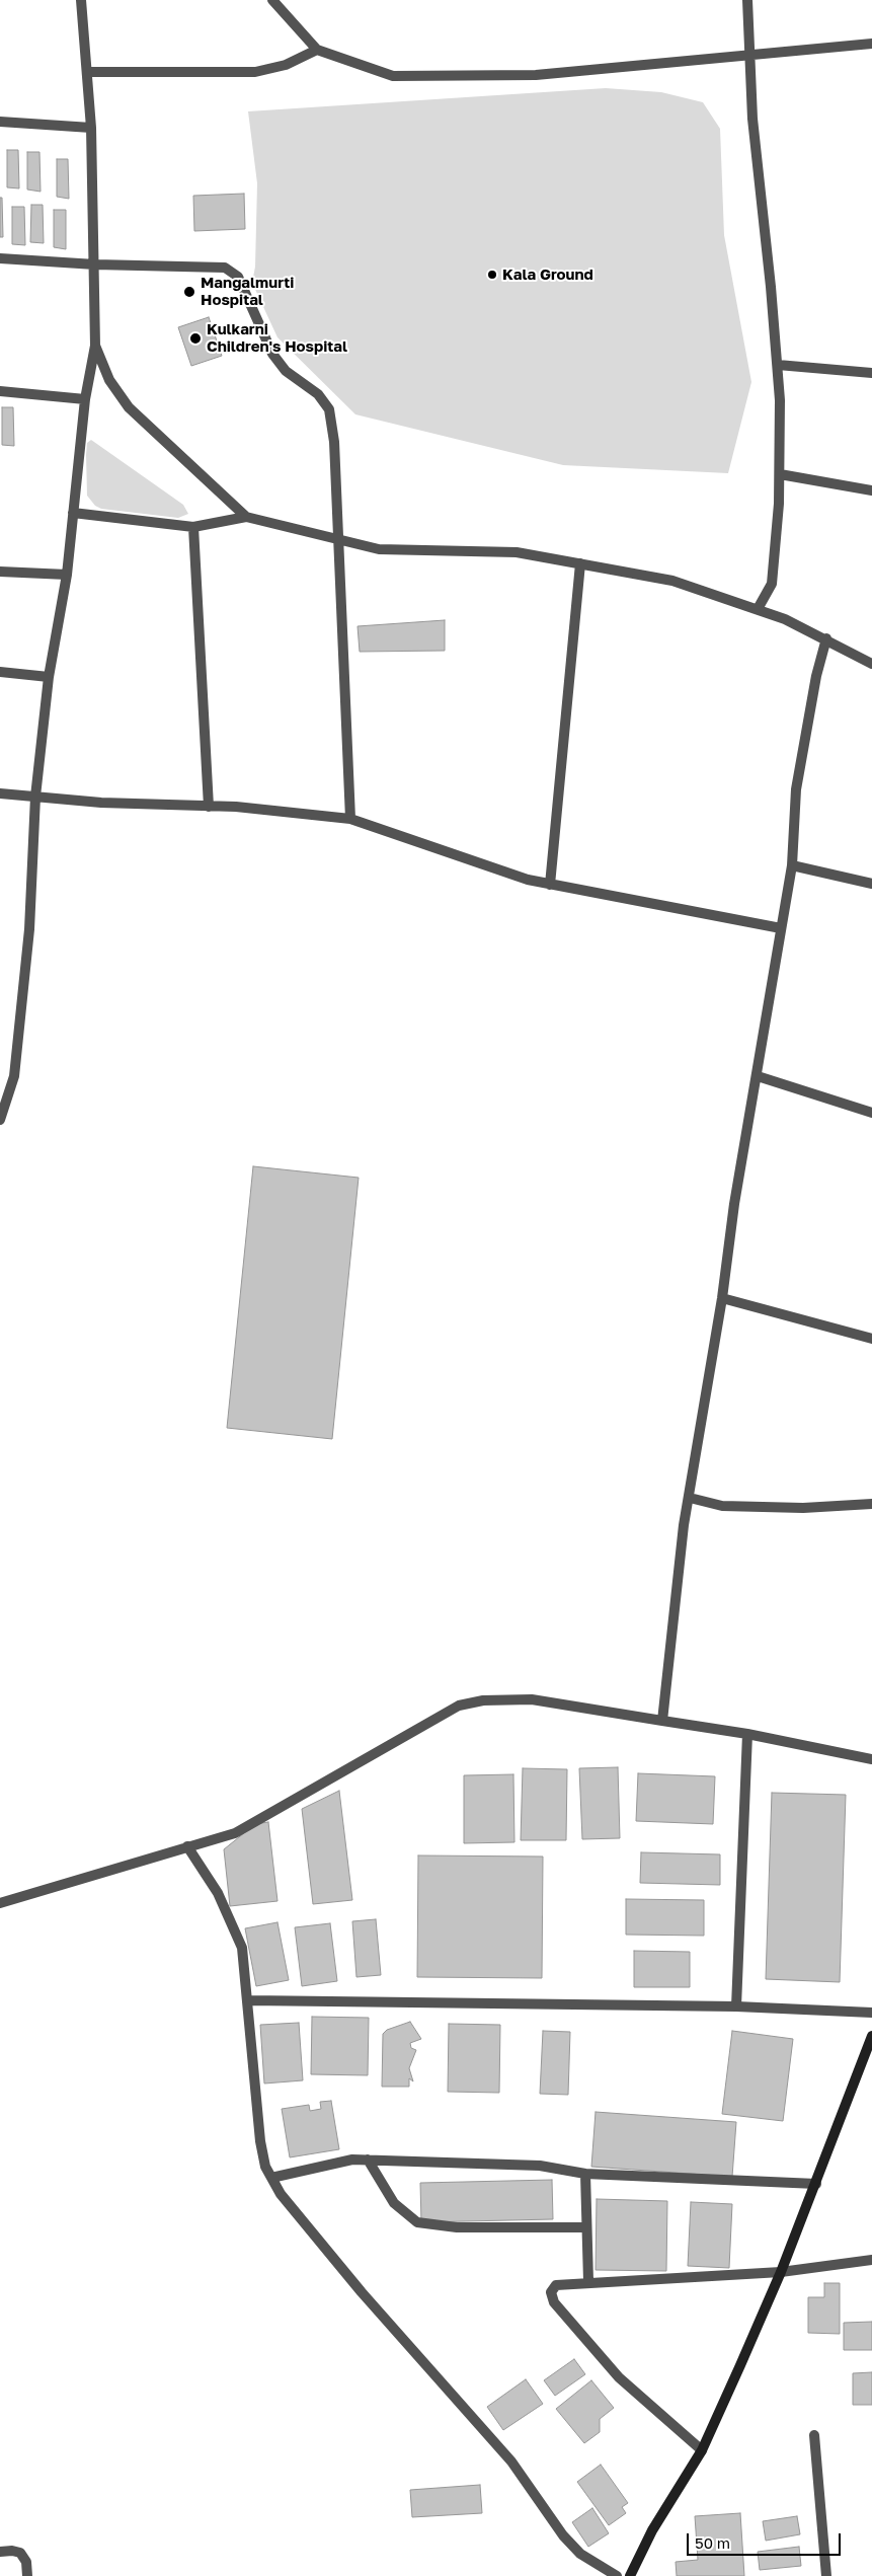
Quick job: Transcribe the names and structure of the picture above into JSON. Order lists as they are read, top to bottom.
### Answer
{
  "places": ["Kala Ground", "Mangalmurti Hospital", "Kulkarni Children's Hospital"],
  "scale_bar": "50 m"
}
